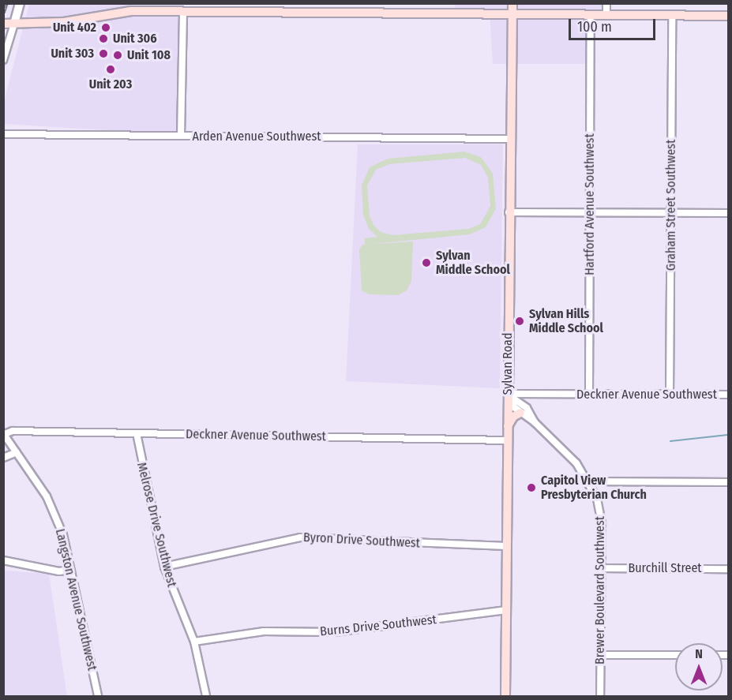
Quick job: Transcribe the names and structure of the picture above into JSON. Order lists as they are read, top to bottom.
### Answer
{
  "streets": {
    "main road": ["Sylvan Road"],
    "street": [
      "Arden Avenue Southwest",
      "Hartford Avenue Southwest",
      "Graham Street Southwest",
      "Deckner Avenue Southwest",
      "Melrose Drive Southwest",
      "Byron Drive Southwest",
      "Burchill Street",
      "Brewer Boulevard Southwest",
      "Langston Avenue Southwest",
      "Burns Drive Southwest"
    ]
  },
  "crossings": [
    ["Arden Avenue Southwest", "Sylvan Road"],
    ["Hartford Avenue Southwest", "Deckner Avenue Southwest"],
    ["Graham Street Southwest", "Deckner Avenue Southwest"],
    ["Sylvan Road", "Deckner Avenue Southwest"],
    ["Sylvan Road", "Byron Drive Southwest"],
    ["Sylvan Road", "Brewer Boulevard Southwest"],
    ["Sylvan Road", "Burns Drive Southwest"],
    ["Deckner Avenue Southwest", "Melrose Drive Southwest"],
    ["Deckner Avenue Southwest", "Brewer Boulevard Southwest"],
    ["Deckner Avenue Southwest", "Langston Avenue Southwest"],
    ["Melrose Drive Southwest", "Byron Drive Southwest"],
    ["Melrose Drive Southwest", "Burns Drive Southwest"],
    ["Burchill Street", "Brewer Boulevard Southwest"]
  ],
  "places": [
    "Unit 402",
    "Unit 306",
    "Unit 303",
    "Unit 108",
    "Unit 203",
    "Sylvan Middle School",
    "Sylvan Hills Middle School",
    "Capitol View Presbyterian Church"
  ],
  "scale_bar": "100 m",
  "north": "top"
}
